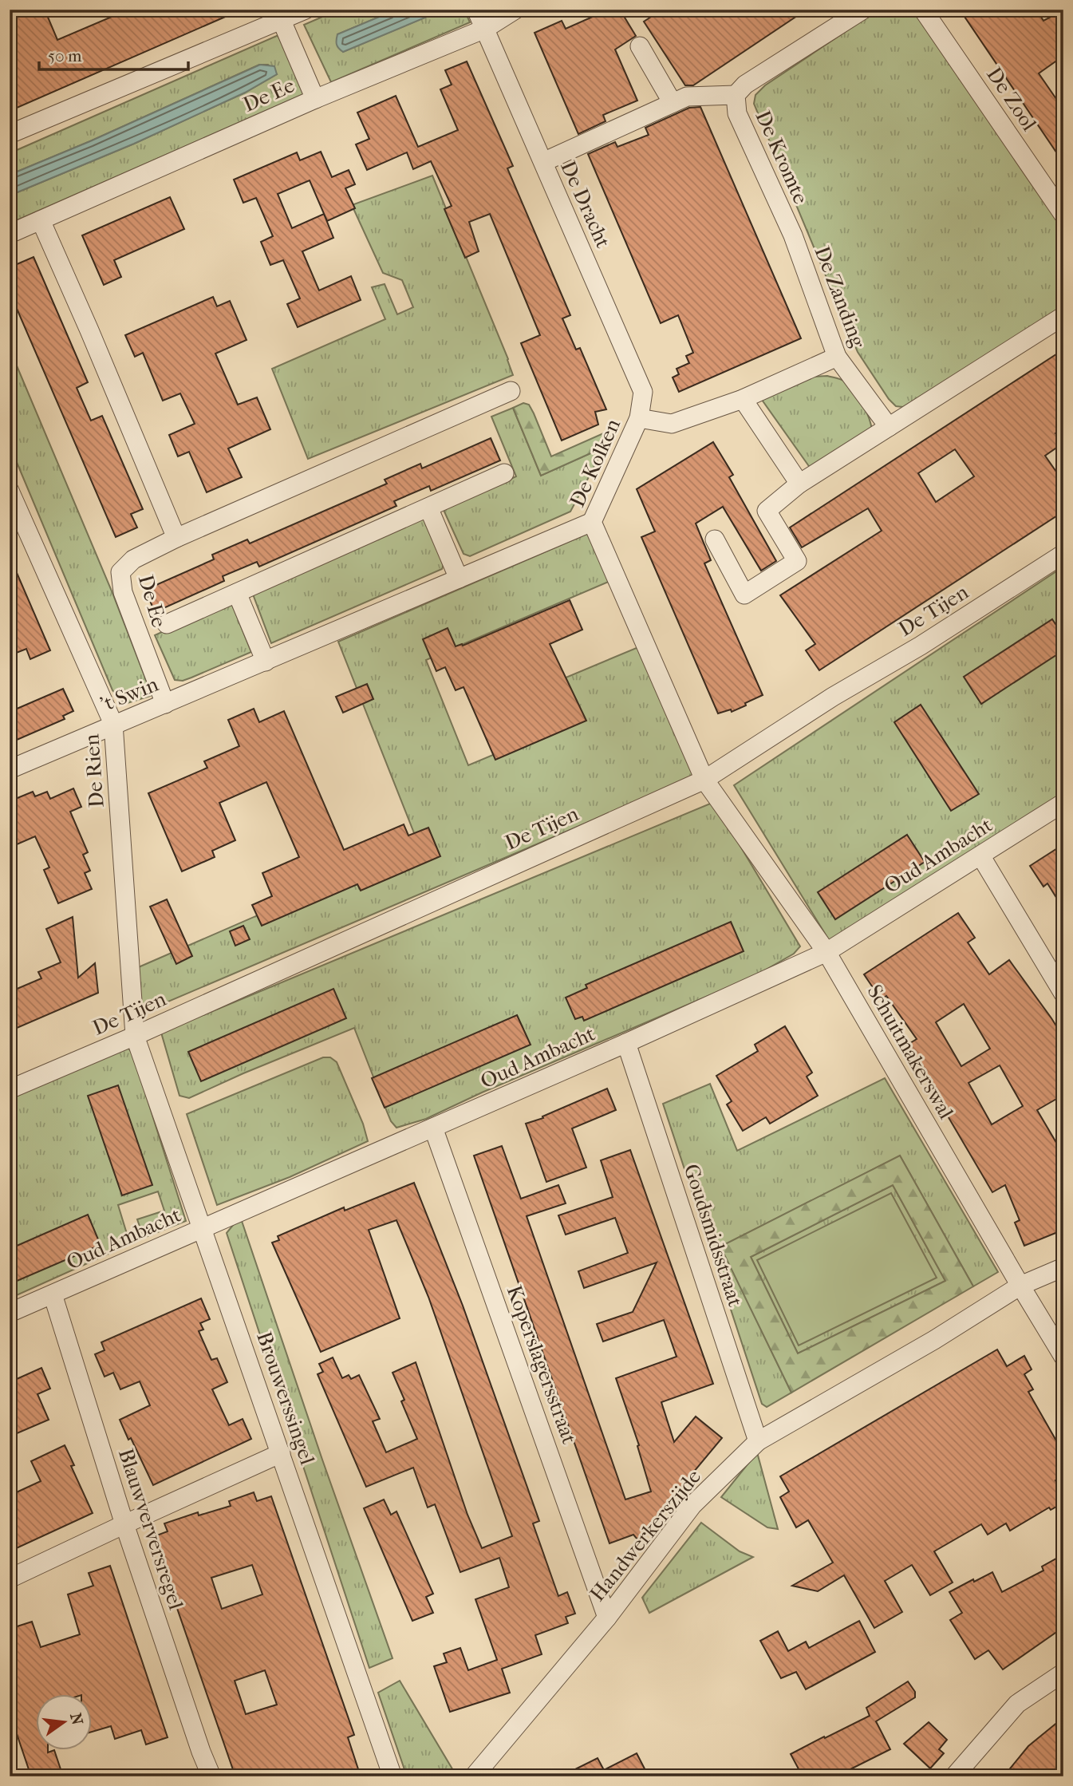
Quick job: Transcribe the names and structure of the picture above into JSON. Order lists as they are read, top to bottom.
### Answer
{
  "streets": {
    "street": [
      "De Ee",
      "De Zool",
      "De Kromte",
      "De Dracht",
      "De Zanding",
      "De Kolken",
      "De Tijen",
      "'t Swin",
      "De Rien",
      "Oud Ambacht",
      "Schuitmakerswal",
      "Goudsmidsstraat",
      "Koperslagersstraat",
      "Brouwerssingel",
      "Blauwverversregel",
      "Handwerkerszijde"
    ]
  },
  "crossings": [
    ["De Ee", "De Dracht"],
    ["De Ee", "'t Swin"],
    ["De Kromte", "De Dracht"],
    ["De Kromte", "De Zanding"],
    ["De Dracht", "De Kolken"],
    ["De Zanding", "De Kolken"],
    ["De Kolken", "De Tijen"],
    ["De Kolken", "'t Swin"],
    ["De Kolken", "Schuitmakerswal"],
    ["De Tijen", "De Rien"],
    ["De Tijen", "Schuitmakerswal"],
    ["De Tijen", "Brouwerssingel"],
    ["'t Swin", "De Rien"],
    ["De Rien", "Brouwerssingel"],
    ["Oud Ambacht", "Schuitmakerswal"],
    ["Oud Ambacht", "Goudsmidsstraat"],
    ["Oud Ambacht", "Koperslagersstraat"],
    ["Oud Ambacht", "Brouwerssingel"],
    ["Oud Ambacht", "Blauwverversregel"],
    ["Schuitmakerswal", "Handwerkerszijde"],
    ["Goudsmidsstraat", "Handwerkerszijde"],
    ["Koperslagersstraat", "Handwerkerszijde"]
  ],
  "scale_bar": "50 m",
  "north": "right"
}
